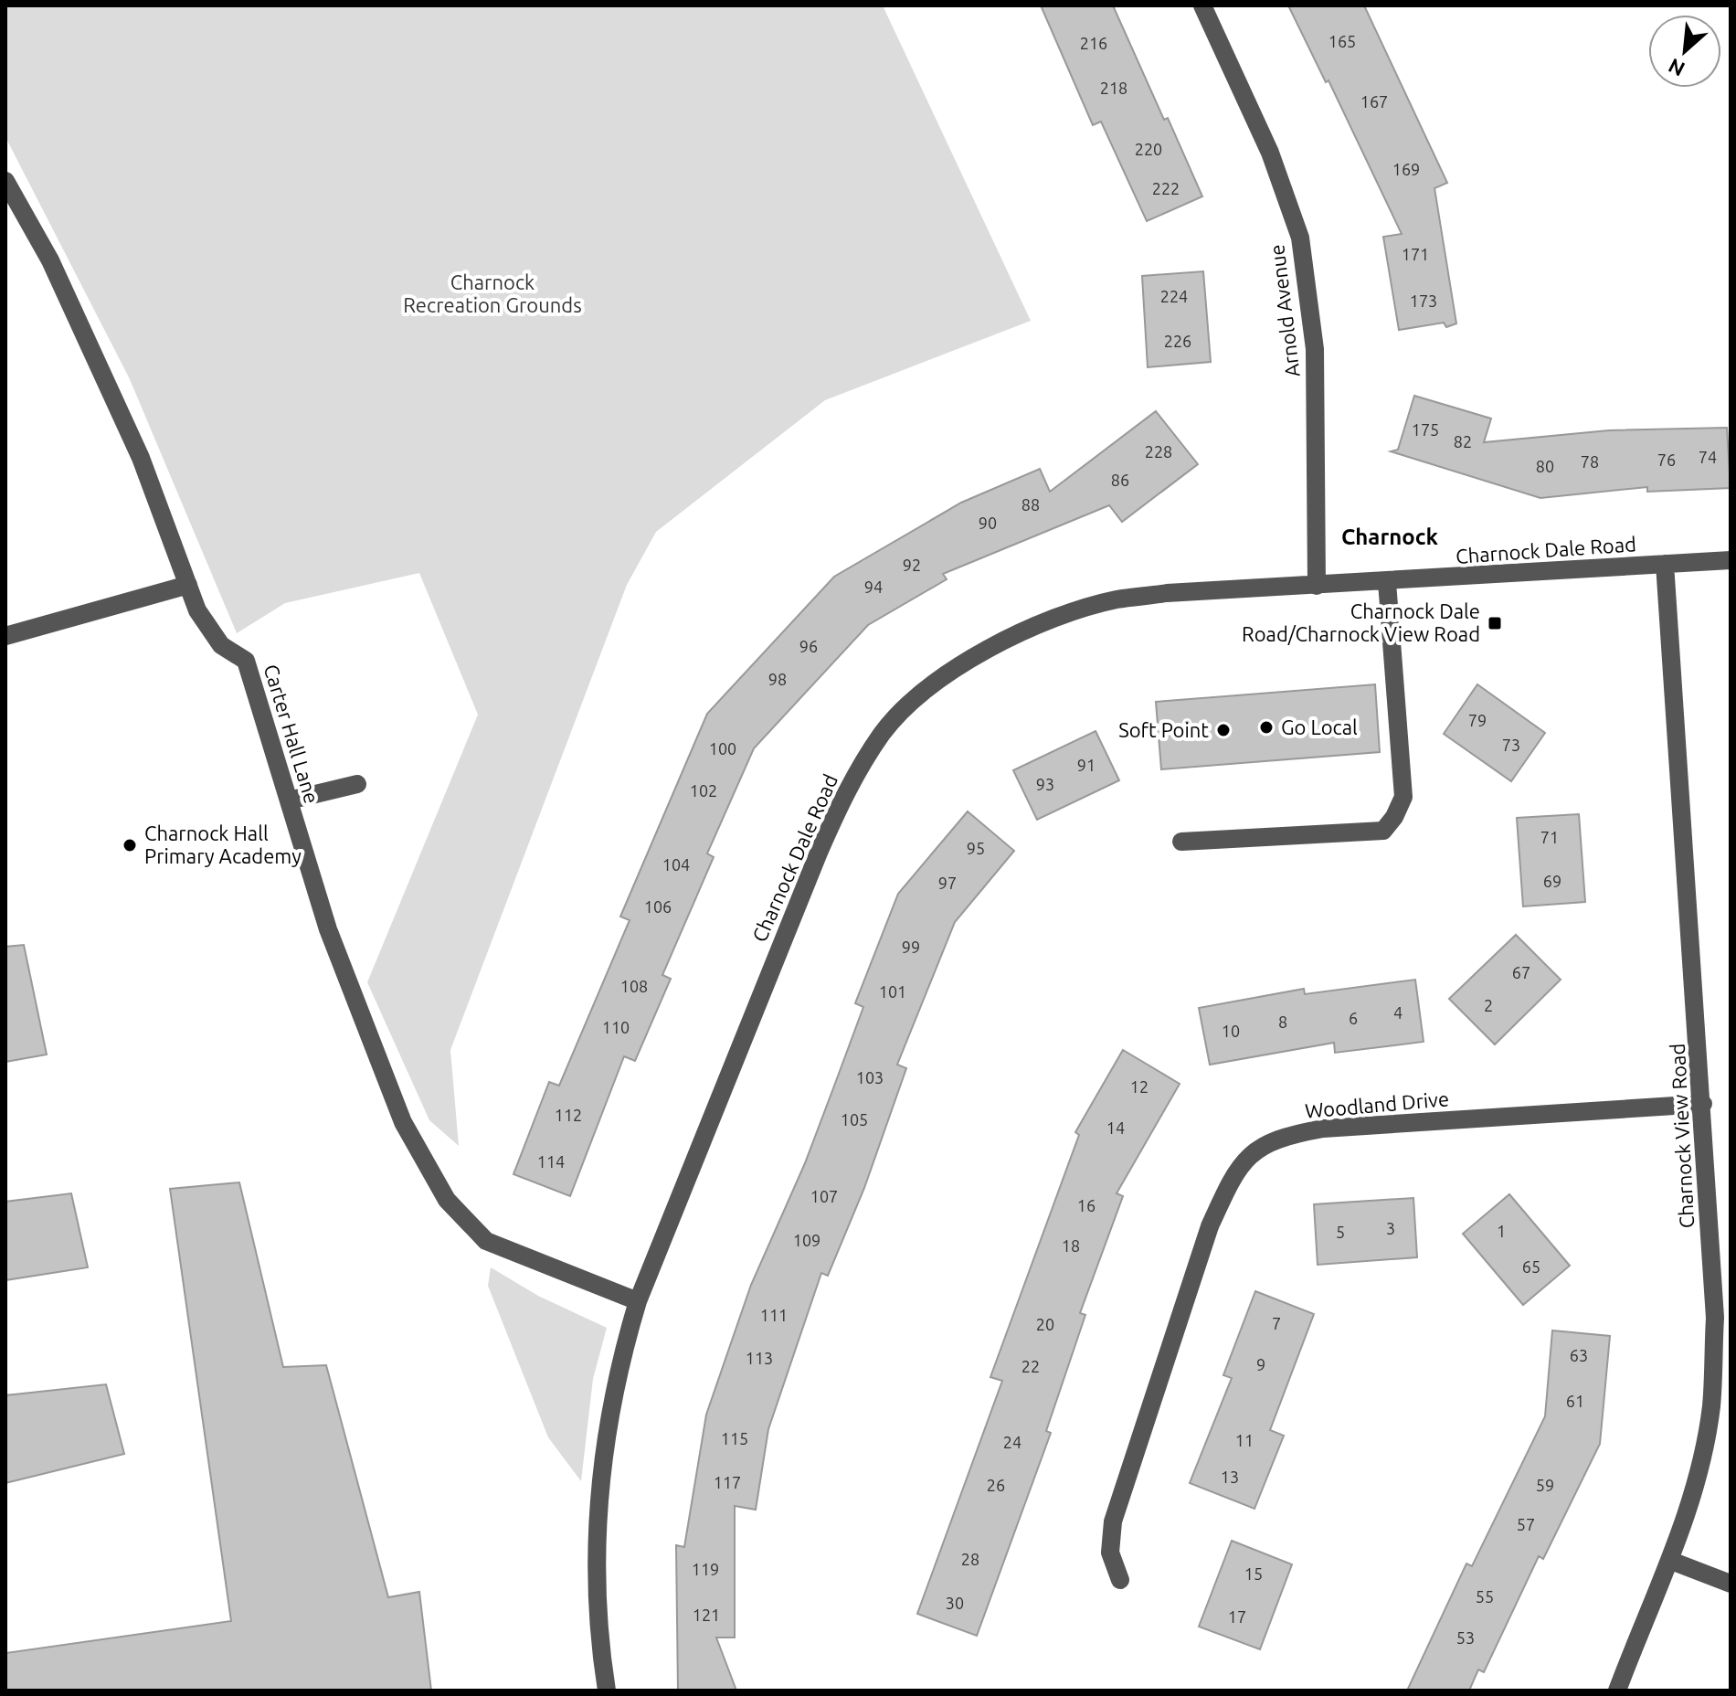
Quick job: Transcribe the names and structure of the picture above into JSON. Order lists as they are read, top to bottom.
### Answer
{
  "streets": {
    "street": [
      "Arnold Avenue",
      "Charnock Dale Road",
      "Carter Hall Lane",
      "Woodland Drive",
      "Charnock View Road"
    ]
  },
  "crossings": [
    ["Arnold Avenue", "Charnock Dale Road"],
    ["Charnock Dale Road", "Carter Hall Lane"],
    ["Charnock Dale Road", "Charnock View Road"],
    ["Woodland Drive", "Charnock View Road"]
  ],
  "districts": ["Charnock"],
  "parks": ["Charnock Recreation Grounds"],
  "places": {
    "transit": ["Charnock Dale Road/Charnock View Road"],
    "other": ["Go Local", "Soft Point", "Charnock Hall Primary Academy"]
  },
  "house_numbers": [
    "165",
    "216",
    "218",
    "167",
    "220",
    "169",
    "222",
    "171",
    "224",
    "173",
    "226",
    "175",
    "82",
    "228",
    "74",
    "76",
    "78",
    "80",
    "86",
    "88",
    "90",
    "92",
    "94",
    "96",
    "98",
    "79",
    "73",
    "100",
    "91",
    "93",
    "102",
    "71",
    "95",
    "104",
    "69",
    "97",
    "106",
    "99",
    "67",
    "108",
    "101",
    "2",
    "4",
    "6",
    "8",
    "110",
    "10",
    "103",
    "12",
    "112",
    "105",
    "14",
    "114",
    "107",
    "16",
    "3",
    "1",
    "5",
    "109",
    "18",
    "65",
    "111",
    "7",
    "20",
    "63",
    "113",
    "9",
    "22",
    "61",
    "115",
    "11",
    "24",
    "13",
    "117",
    "26",
    "59",
    "57",
    "28",
    "119",
    "15",
    "55",
    "30",
    "121",
    "17",
    "53"
  ],
  "north": "bottom left"
}
